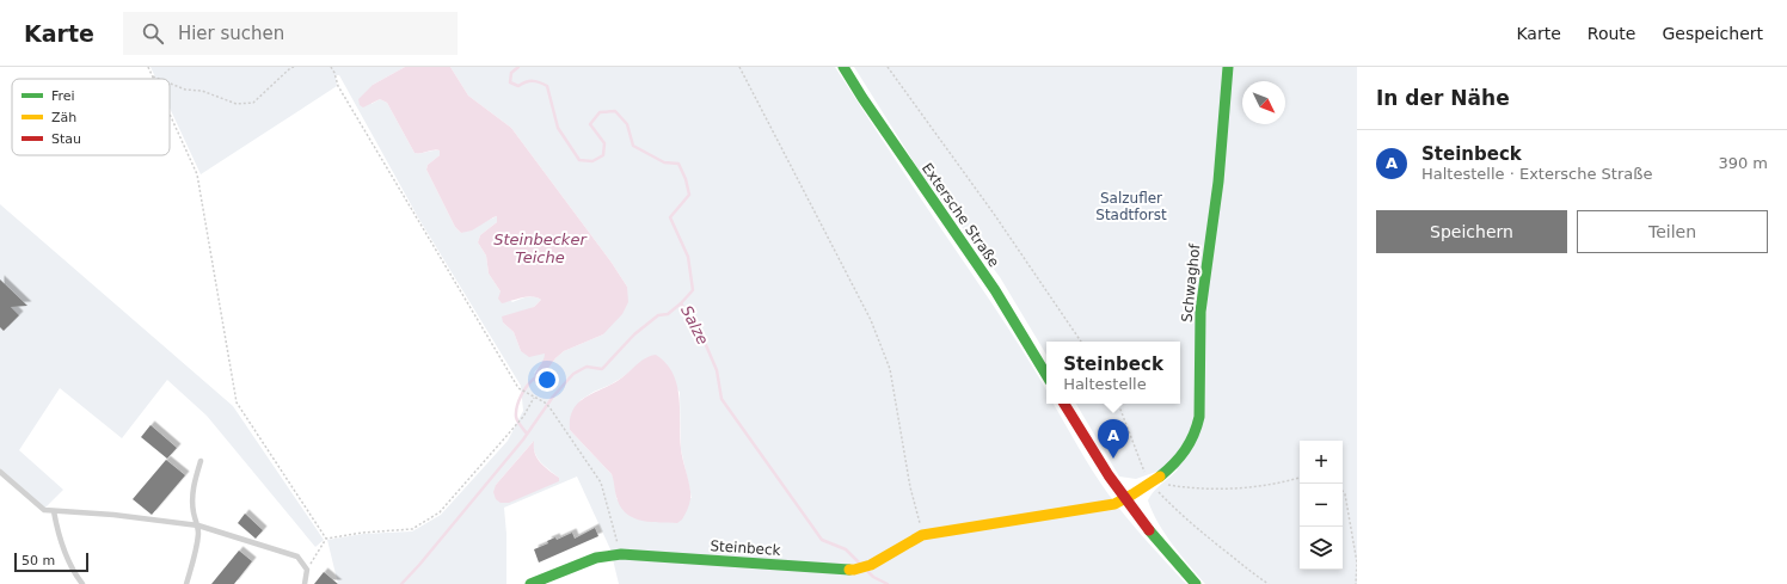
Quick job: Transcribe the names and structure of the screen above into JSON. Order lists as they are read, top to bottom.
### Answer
{
  "streets": {
    "street": ["Extersche Straße", "Schwaghof", "Steinbeck"]
  },
  "crossings": [
    ["Schwaghof", "Steinbeck"]
  ],
  "water": ["Steinbecker Teiche", "Salze"],
  "parks": ["Salzufler Stadtforst"],
  "legend": ["Frei", "Zäh", "Stau"],
  "scale_bar": "50 m",
  "north": "bottom right",
  "page": {
    "header": "Karte",
    "search": "Hier suchen",
    "nav": ["Karte", "Route", "Gespeichert"],
    "heading": "In der Nähe",
    "list": [
      {
        "mark": "A",
        "name": "Steinbeck",
        "note": "Haltestelle · Extersche Straße",
        "value": "390 m"
      }
    ],
    "buttons": ["Speichern", "Teilen"],
    "popup": ["Steinbeck", "Haltestelle"],
    "pins": "A",
    "map_buttons": ["+", "−"],
    "scale": "50 m"
  }
}
